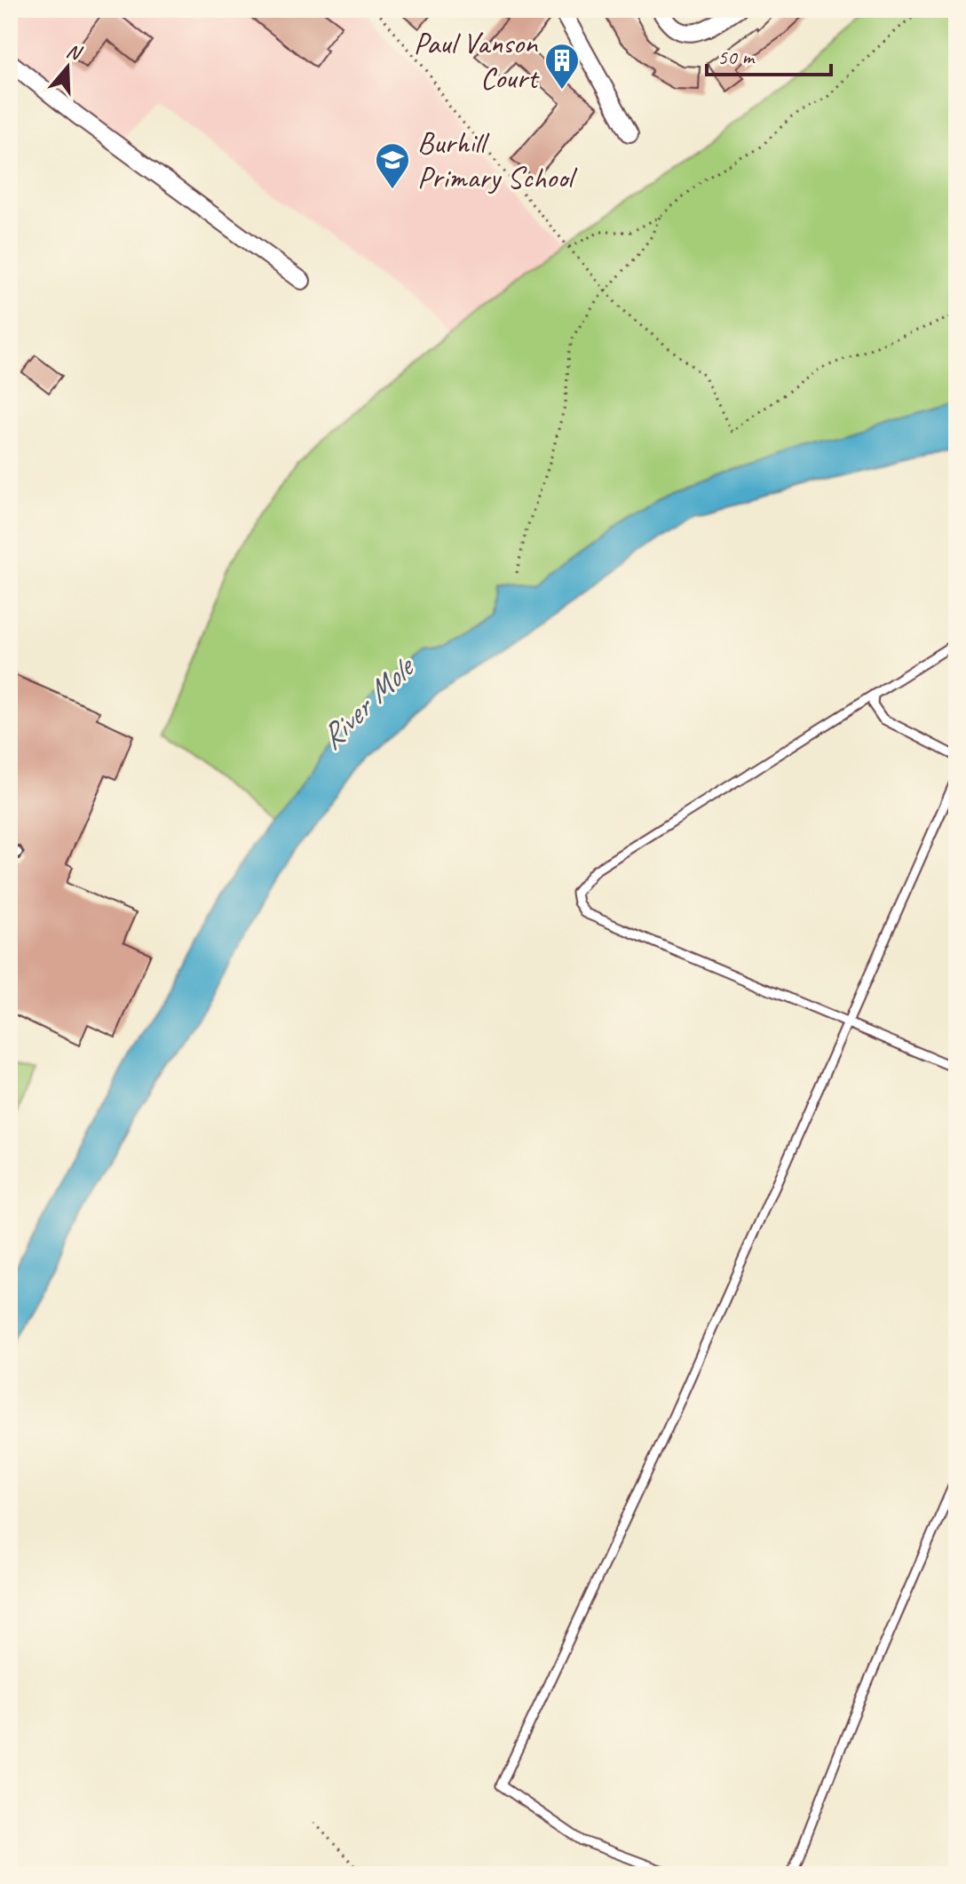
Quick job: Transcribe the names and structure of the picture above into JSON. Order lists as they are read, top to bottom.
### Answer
{
  "water": ["River Mole"],
  "places": {
    "building": ["Paul Vanson Court"],
    "school or university": ["Burhill Primary School"]
  },
  "scale_bar": "50 m",
  "north": "top"
}
